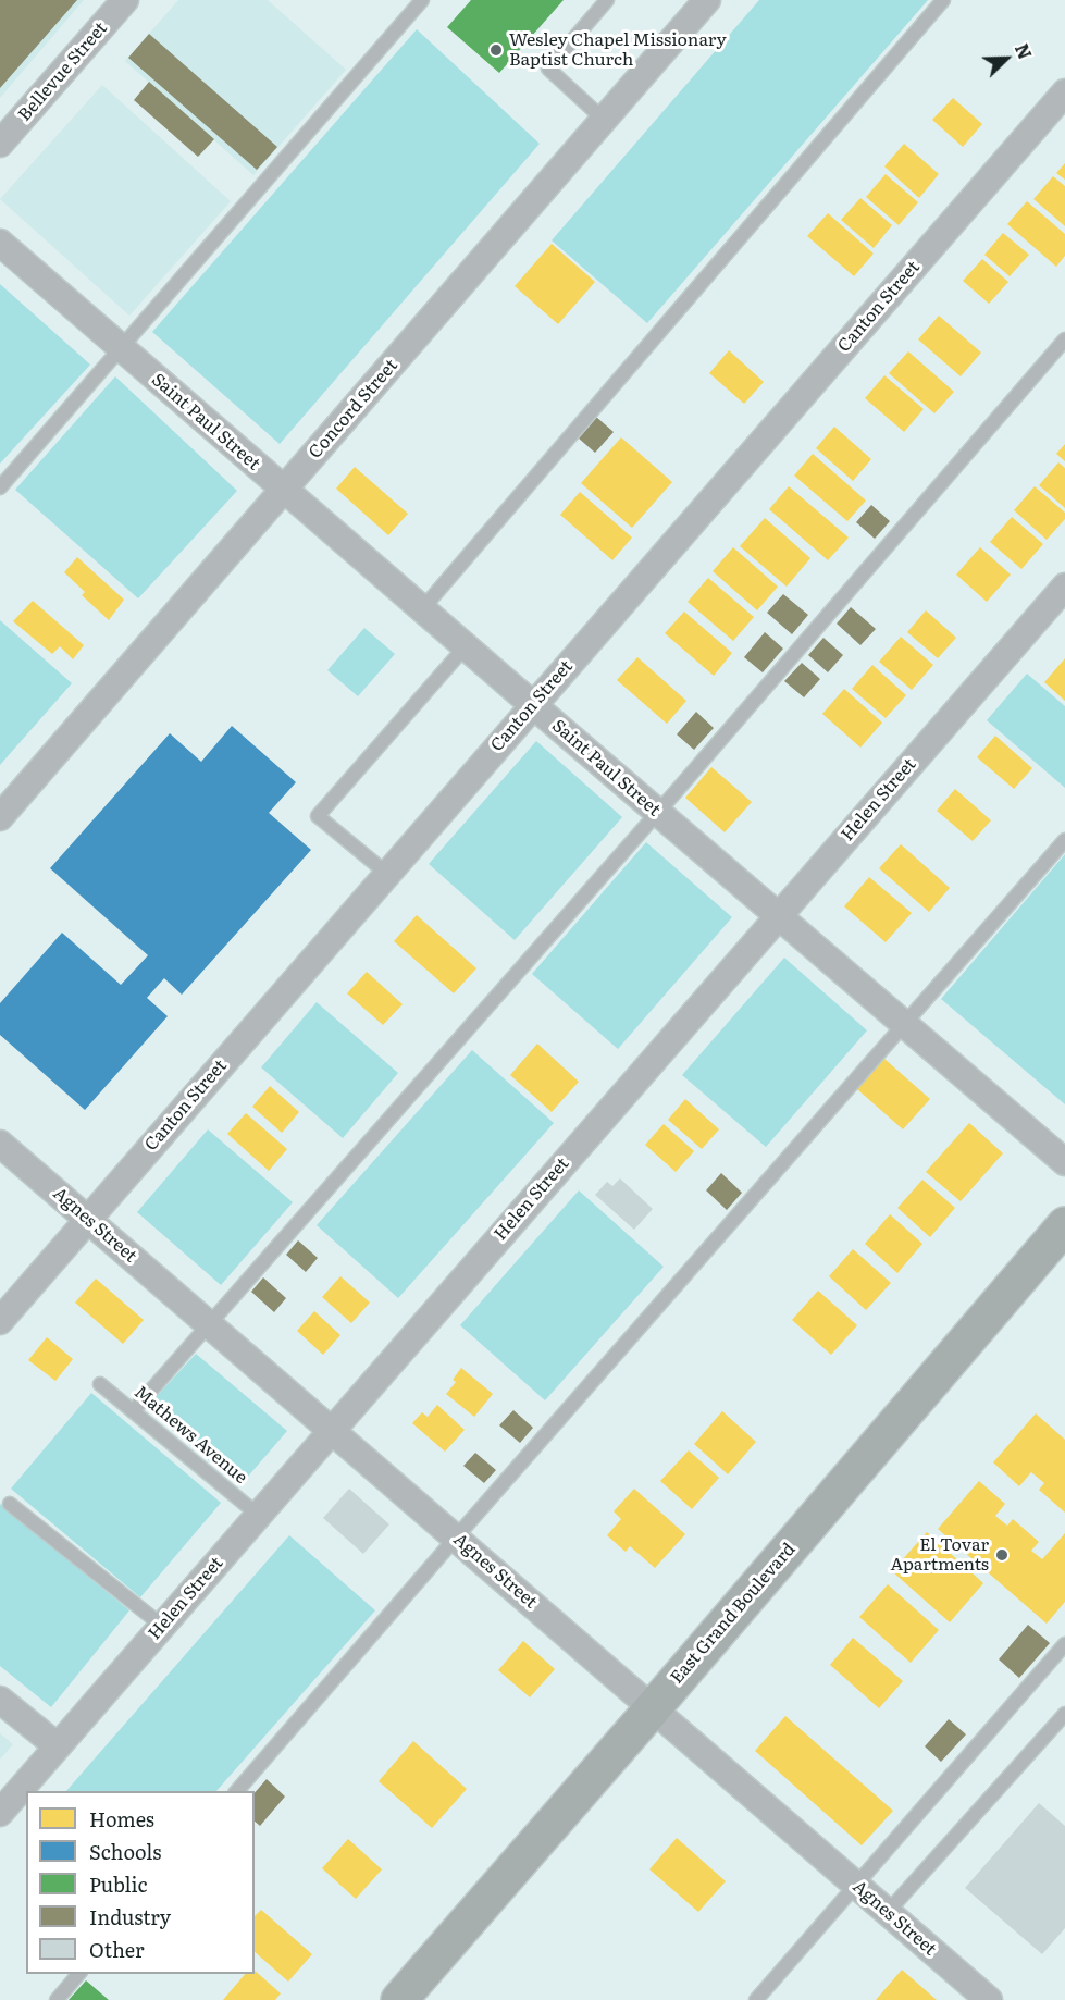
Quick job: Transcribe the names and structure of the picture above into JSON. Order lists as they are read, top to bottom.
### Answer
{
  "streets": {
    "main road": ["East Grand Boulevard"],
    "street": [
      "Bellevue Street",
      "Canton Street",
      "Concord Street",
      "Saint Paul Street",
      "Helen Street",
      "Agnes Street"
    ],
    "lane": ["Mathews Avenue"]
  },
  "crossings": [
    ["Canton Street", "Saint Paul Street"],
    ["Canton Street", "Agnes Street"],
    ["Concord Street", "Saint Paul Street"],
    ["Saint Paul Street", "Helen Street"],
    ["Helen Street", "Agnes Street"],
    ["Helen Street", "Mathews Avenue"],
    ["Agnes Street", "East Grand Boulevard"]
  ],
  "places": ["Wesley Chapel Missionary Baptist Church", "El Tovar Apartments"],
  "legend": [
    "Homes",
    "Schools",
    "Public",
    "Industry",
    "Other"
  ],
  "north": "top right"
}
